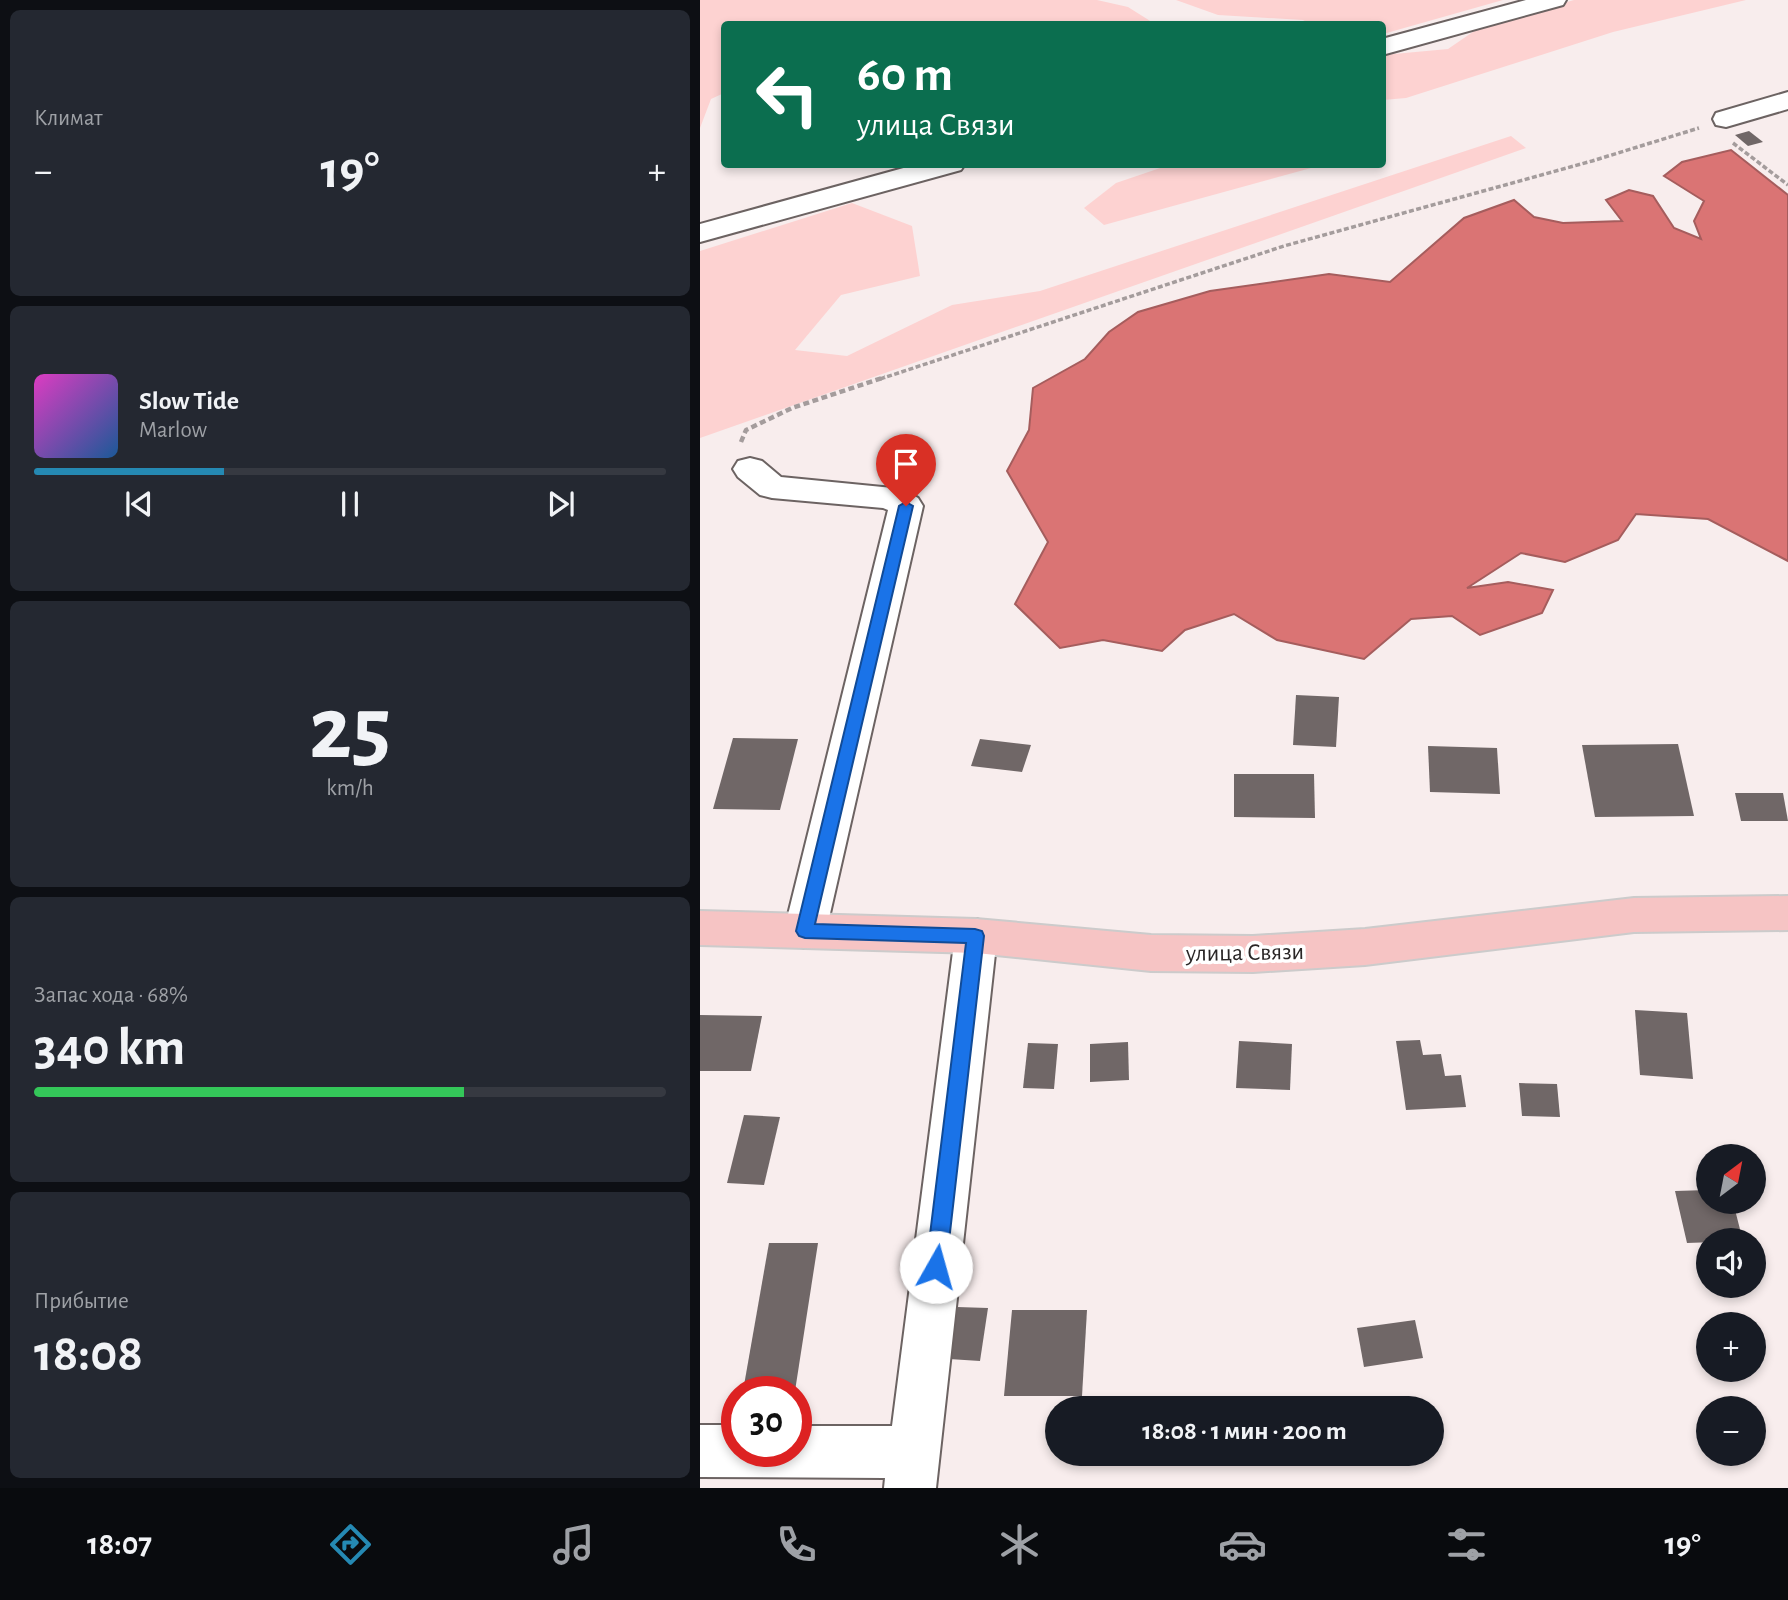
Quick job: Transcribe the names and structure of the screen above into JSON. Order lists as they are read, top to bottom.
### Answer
{
  "streets": {
    "main road": ["улица Связи"]
  },
  "north": "top right",
  "page": {
    "tile": [
      "Климат",
      ["25", "km/h"],
      ["Запас хода · 68%", "340 km"],
      ["Прибытие", "18:08"]
    ],
    "turn": ["60 m", "улица Связи"],
    "heat": ["−", "19°", "+"],
    "song": ["Slow Tide", "Marlow"],
    "map_buttons": ["+", "−"],
    "limit": "30",
    "trip": "18:08 · 1 мин · 200 m",
    "tabs": ["18:07", "19°"]
  }
}
